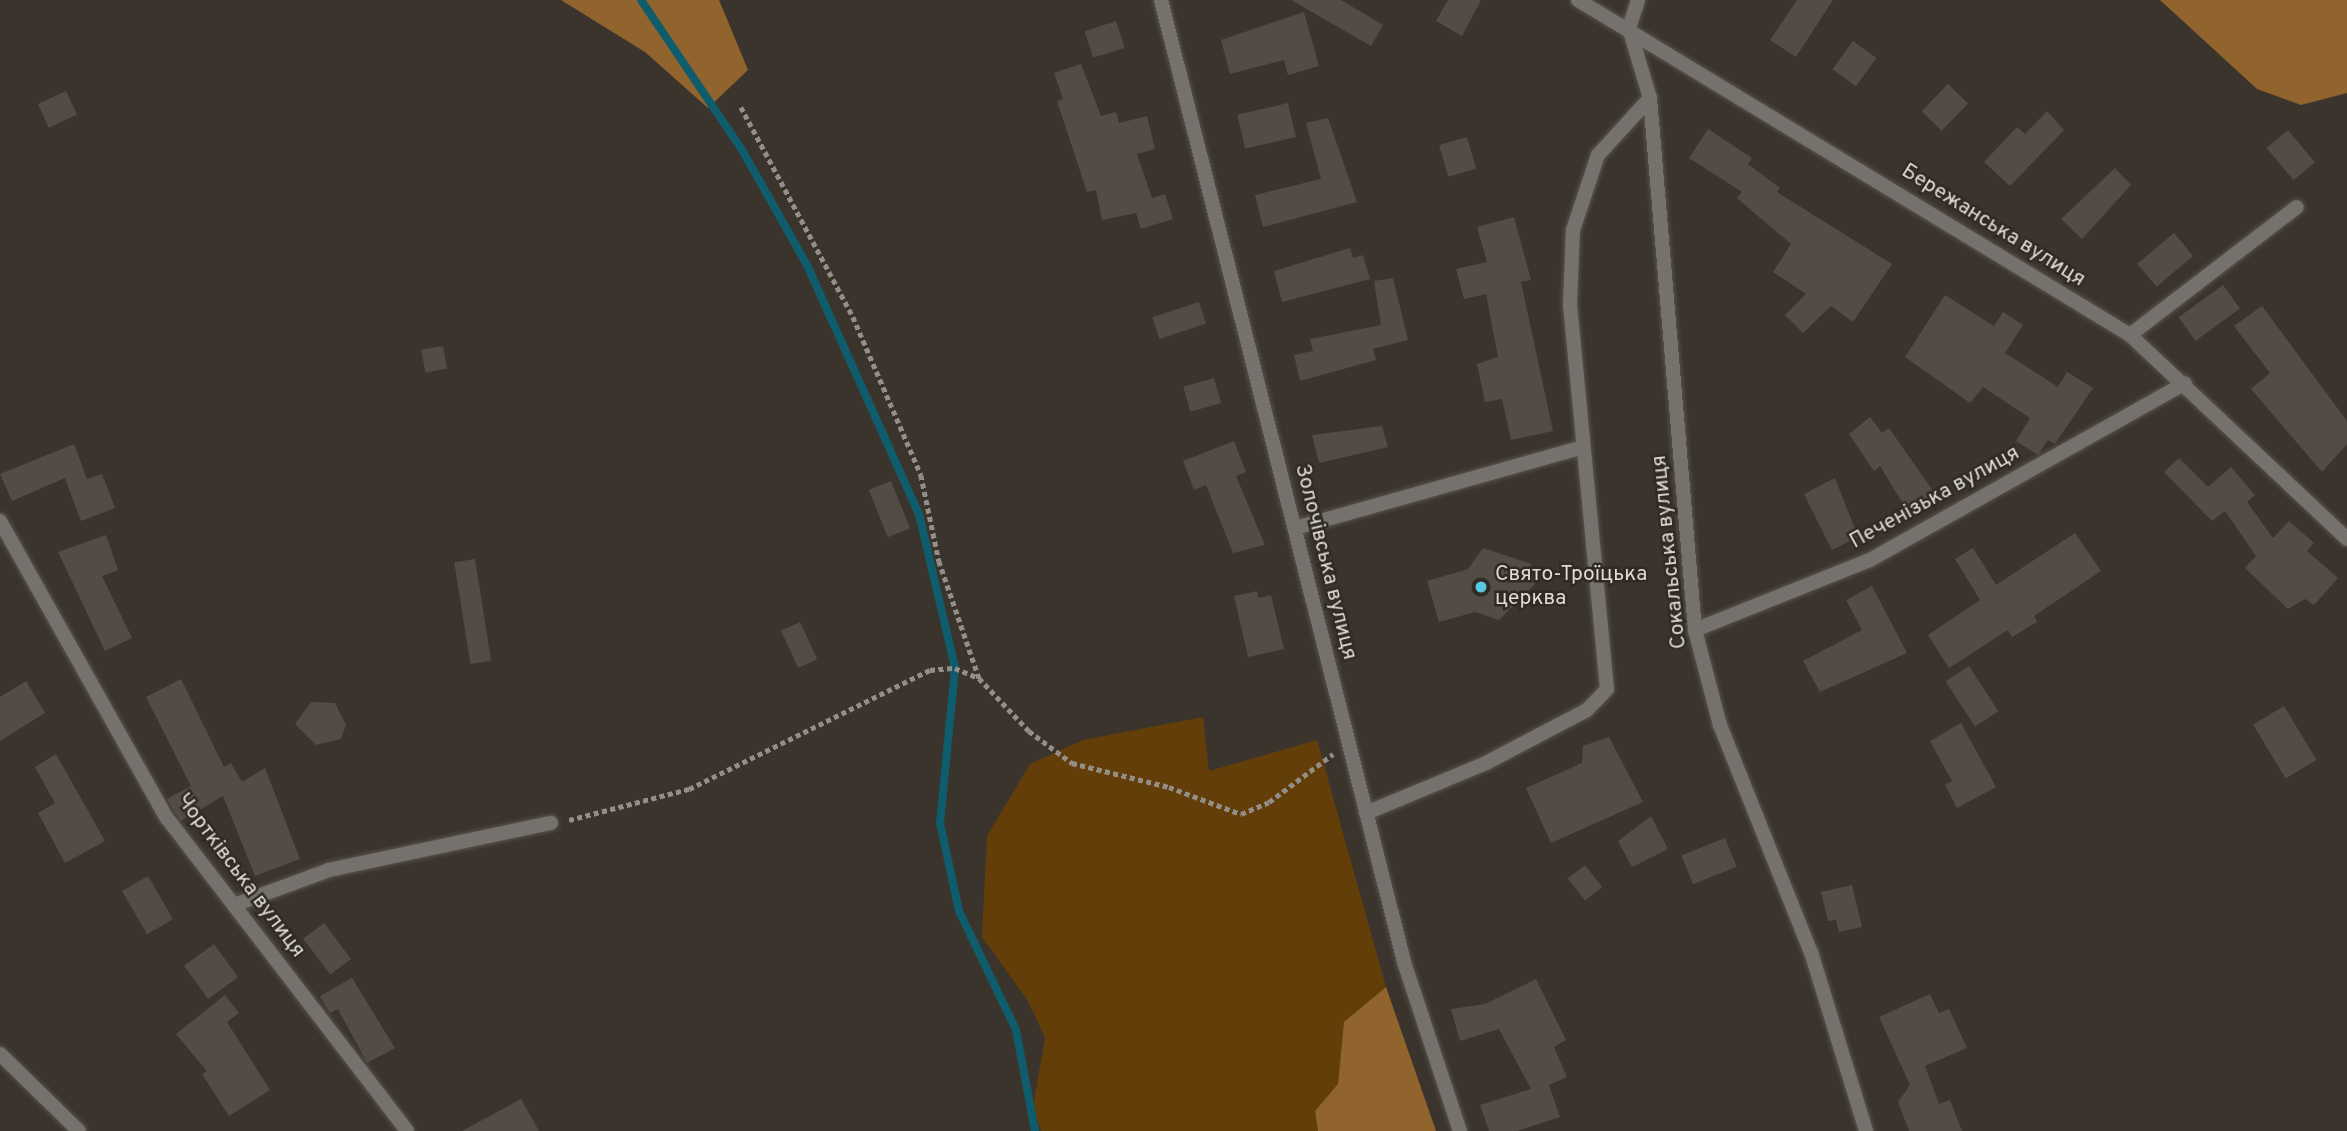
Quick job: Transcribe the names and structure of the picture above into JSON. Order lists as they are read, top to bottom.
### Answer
{
  "streets": {
    "street": [
      "Бережанська вулиця",
      "Печенізька вулиця",
      "Сокальська вулиця",
      "Золочівська вулиця",
      "Чортківська вулиця"
    ]
  },
  "crossings": [
    ["Бережанська вулиця", "Печенізька вулиця"],
    ["Бережанська вулиця", "Сокальська вулиця"],
    ["Печенізька вулиця", "Сокальська вулиця"]
  ],
  "places": ["Свято-Троїцька церква"]
}
